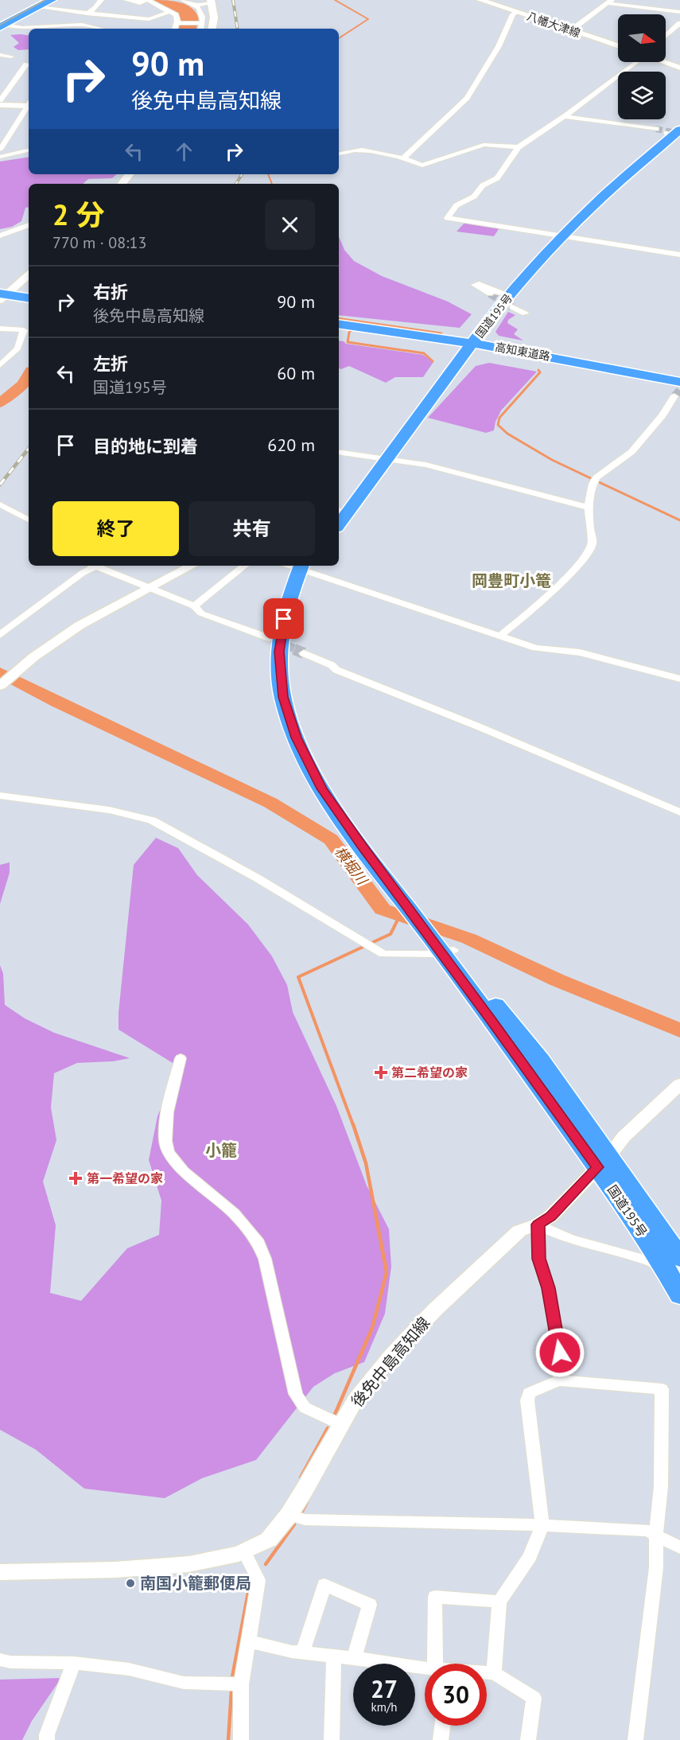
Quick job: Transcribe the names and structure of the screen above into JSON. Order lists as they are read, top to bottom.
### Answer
{
  "streets": {
    "highway": ["国道195号", "高知東道路"],
    "main road": ["八幡大津線", "後免中島高知線"]
  },
  "crossings": [
    ["国道195号", "高知東道路"],
    ["国道195号", "後免中島高知線"]
  ],
  "districts": ["岡豊町小篭", "小籠"],
  "water": ["横堀川"],
  "places": {
    "health": ["第二希望の家", "第一希望の家"],
    "other": ["南国小籠郵便局"]
  },
  "north": "right",
  "page": {
    "turn": ["90 m", "後免中島高知線"],
    "heading": ["2 分", "770 m · 08:13"],
    "list": [
      {
        "name": "右折",
        "note": "後免中島高知線",
        "value": "90 m"
      },
      {
        "name": "左折",
        "note": "国道195号",
        "value": "60 m"
      },
      {
        "name": "目的地に到着",
        "value": "620 m"
      }
    ],
    "buttons": ["終了", "共有"],
    "speed": "27 km/h",
    "limit": "30"
  }
}
